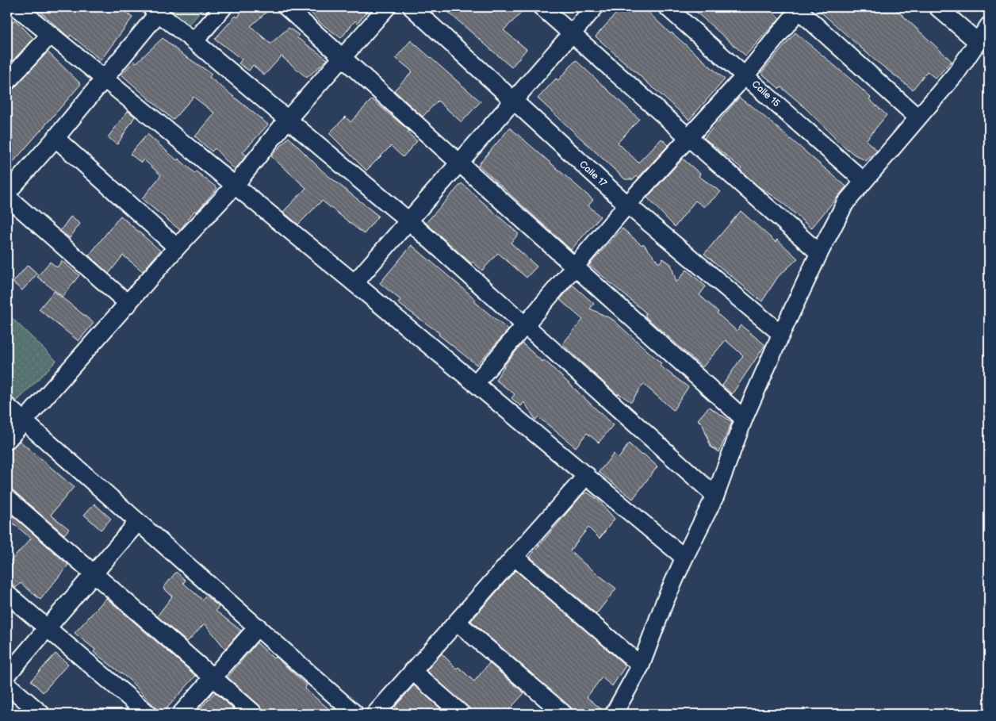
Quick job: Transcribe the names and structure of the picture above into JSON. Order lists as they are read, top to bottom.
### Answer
{
  "streets": {
    "street": ["Calle 15", "Calle 17"]
  }
}
